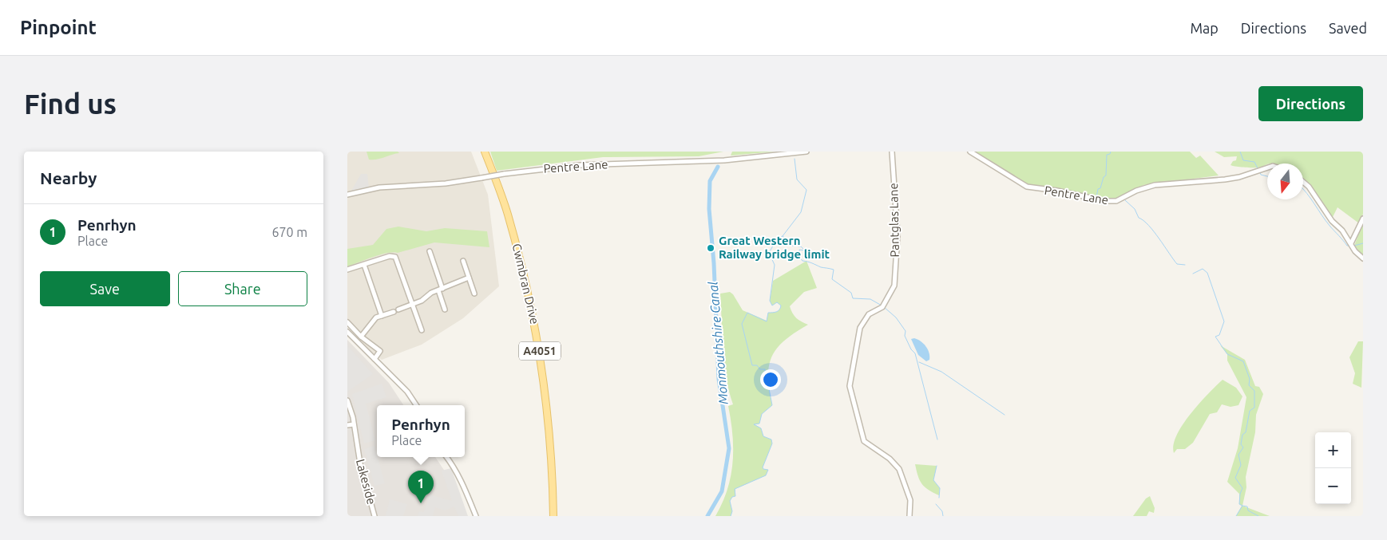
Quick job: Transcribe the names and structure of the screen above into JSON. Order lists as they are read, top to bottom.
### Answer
{
  "streets": {
    "main road": ["Cwmbran Drive", "A4051"],
    "street": ["Pentre Lane", "Pantglas Lane", "Lakeside"]
  },
  "water": ["Monmouthshire Canal"],
  "places": ["Great Western Railway bridge limit"],
  "north": "bottom",
  "page": {
    "header": "Pinpoint",
    "nav": ["Map", "Directions", "Saved"],
    "buttons": [
      "Directions",
      ["Save", "Share"]
    ],
    "title": "Find us",
    "heading": "Nearby",
    "list": [
      {
        "mark": "1",
        "name": "Penrhyn",
        "note": "Place",
        "value": "670 m"
      }
    ],
    "popup": ["Penrhyn", "Place"],
    "map_buttons": ["+", "−"],
    "pins": "1"
  }
}
